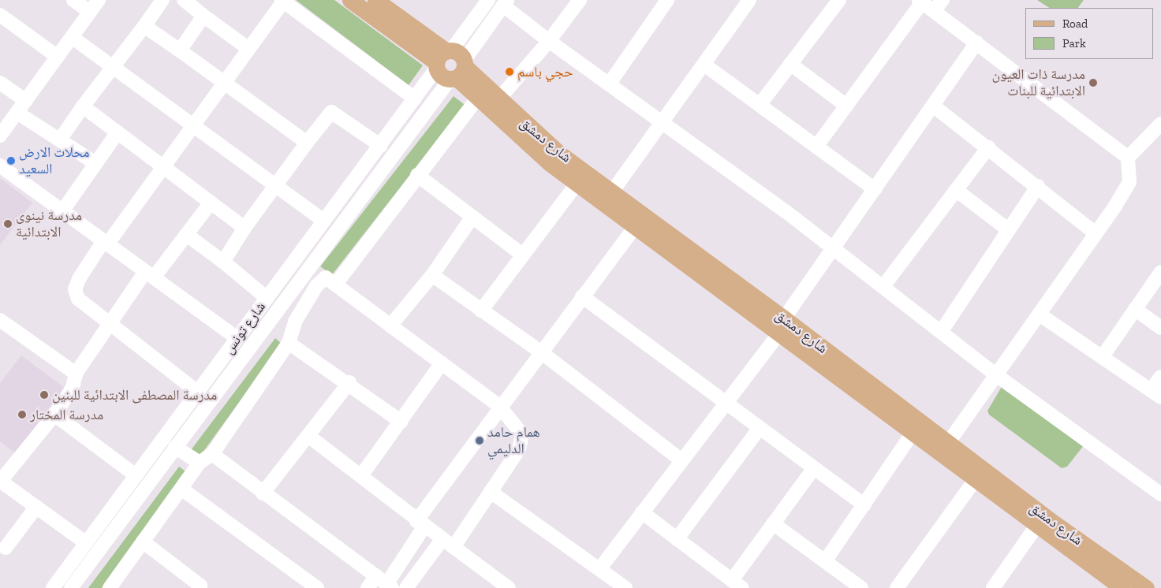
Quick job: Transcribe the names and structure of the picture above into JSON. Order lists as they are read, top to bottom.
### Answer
{
  "streets": {
    "main road": ["شارع دمشق"],
    "street": ["شارع تونس"]
  },
  "crossings": [
    ["شارع دمشق", "شارع تونس"]
  ],
  "places": [
    "حجي باسم",
    "مدرسة ذات العيون الابتدائية للبنات",
    "محلات الارض السعيد",
    "مدرسة نينوى الابتدائية",
    "مدرسة المصطفى الابتدائية للبنين",
    "مدرسة المختار",
    "همام حامد الدليمي"
  ],
  "legend": ["Road", "Park"]
}
